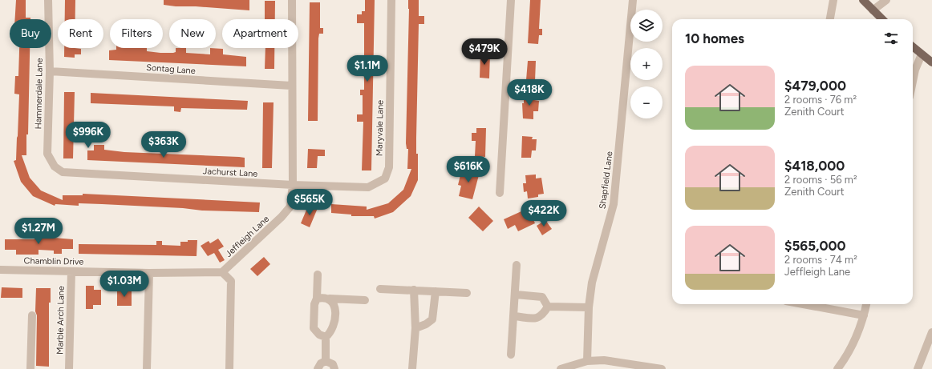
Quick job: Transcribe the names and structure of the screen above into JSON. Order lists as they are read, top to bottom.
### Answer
{
  "streets": {
    "street": [
      "Sontag Lane",
      "Hammerdale Lane",
      "Maryvale Lane",
      "Jachurst Lane",
      "Shapfield Lane",
      "Jeffleigh Lane",
      "Chamblin Drive",
      "Marble Arch Lane"
    ]
  },
  "crossings": [
    ["Sontag Lane", "Hammerdale Lane"],
    ["Sontag Lane", "Jeffleigh Lane"],
    ["Hammerdale Lane", "Jachurst Lane"],
    ["Maryvale Lane", "Jachurst Lane"],
    ["Jachurst Lane", "Jeffleigh Lane"],
    ["Jeffleigh Lane", "Chamblin Drive"],
    ["Chamblin Drive", "Marble Arch Lane"]
  ],
  "page": {
    "map_buttons": ["+", "−"],
    "chip": [
      "Buy",
      "Rent",
      "Filters",
      "New",
      "Apartment"
    ],
    "heading": "10 homes",
    "price": [
      "$479K",
      "$1.1M",
      "$418K",
      "$996K",
      "$363K",
      "$616K",
      "$565K",
      "$422K",
      "$1.27M",
      "$1.03M"
    ],
    "list": [
      {
        "name": "$479,000",
        "note": "2 rooms · 76 m² · Zenith Court"
      },
      {
        "name": "$418,000",
        "note": "2 rooms · 56 m² · Zenith Court"
      },
      {
        "name": "$565,000",
        "note": "2 rooms · 74 m² · Jeffleigh Lane"
      }
    ]
  }
}
